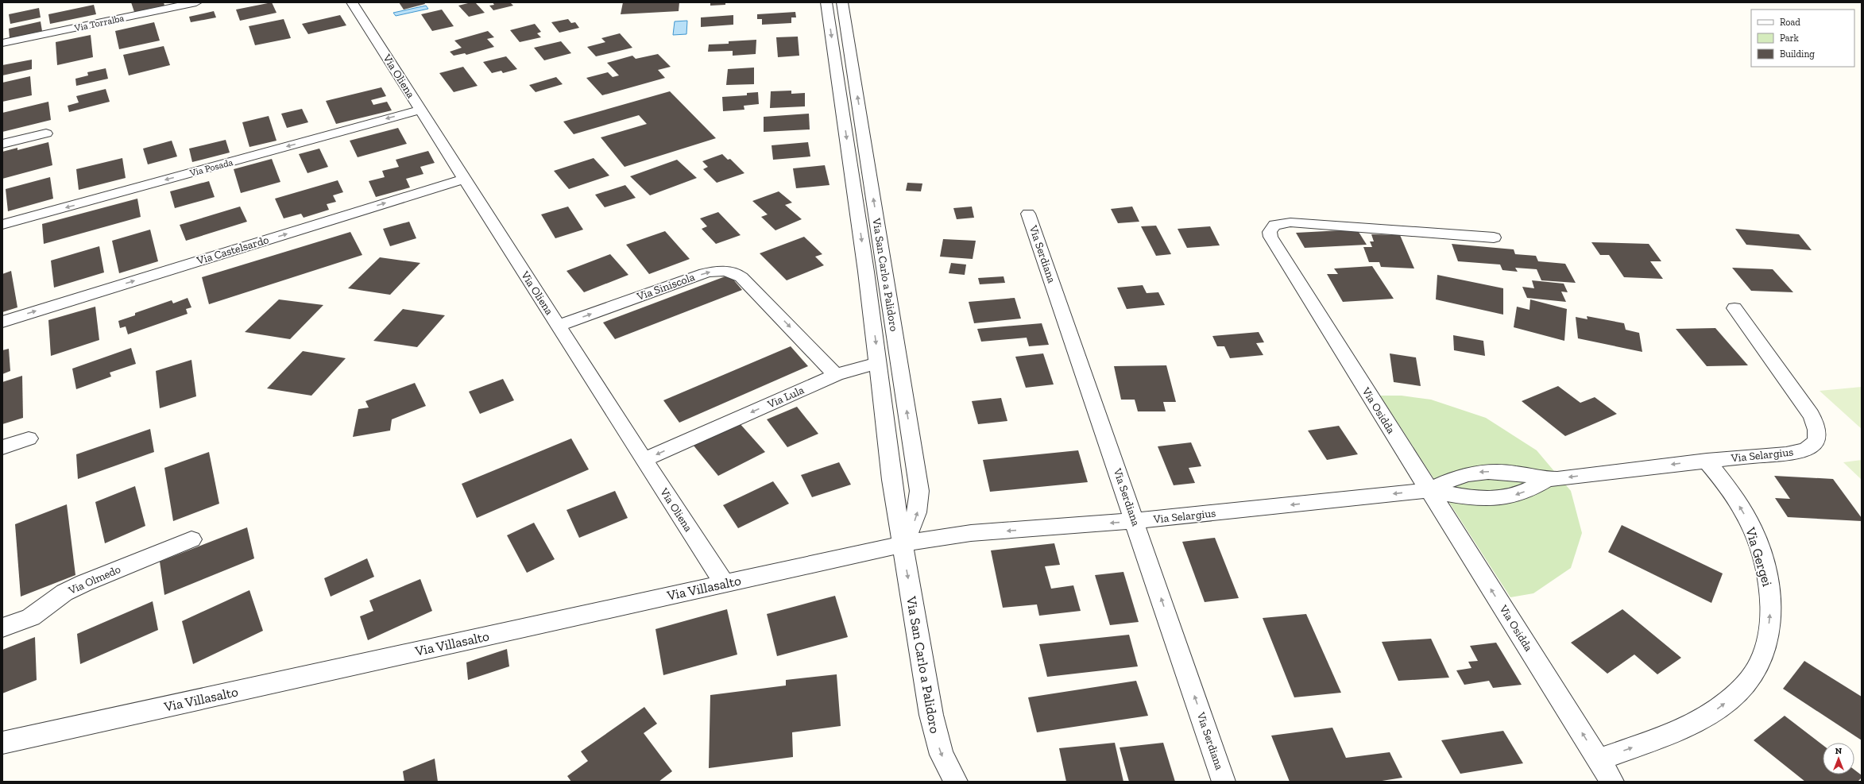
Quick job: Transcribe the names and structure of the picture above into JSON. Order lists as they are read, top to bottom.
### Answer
{
  "streets": {
    "street": [
      "Via Torralba",
      "Via Oliena",
      "Via Posada",
      "Via Castelsardo",
      "Via Serdiana",
      "Via San Carlo a Palidoro",
      "Via Siniscola",
      "Via Lula",
      "Via Osidda",
      "Via Selargius",
      "Via Gergei",
      "Via Olmedo",
      "Via Villasalto"
    ]
  },
  "crossings": [
    ["Via Oliena", "Via Posada"],
    ["Via Oliena", "Via Castelsardo"],
    ["Via Oliena", "Via Siniscola"],
    ["Via Oliena", "Via Lula"],
    ["Via Oliena", "Via Villasalto"],
    ["Via Serdiana", "Via Selargius"],
    ["Via San Carlo a Palidoro", "Via Lula"],
    ["Via San Carlo a Palidoro", "Via Selargius"],
    ["Via San Carlo a Palidoro", "Via Villasalto"],
    ["Via Siniscola", "Via Lula"],
    ["Via Osidda", "Via Selargius"],
    ["Via Osidda", "Via Gergei"],
    ["Via Selargius", "Via Gergei"],
    ["Via Selargius", "Via Villasalto"]
  ],
  "one_way": [
    "Via Posada",
    "Via Castelsardo",
    "Via Serdiana",
    "Via Siniscola",
    "Via Lula",
    "Via Osidda",
    "Via Selargius"
  ],
  "legend": ["Road", "Park", "Building"],
  "north": "top"
}
